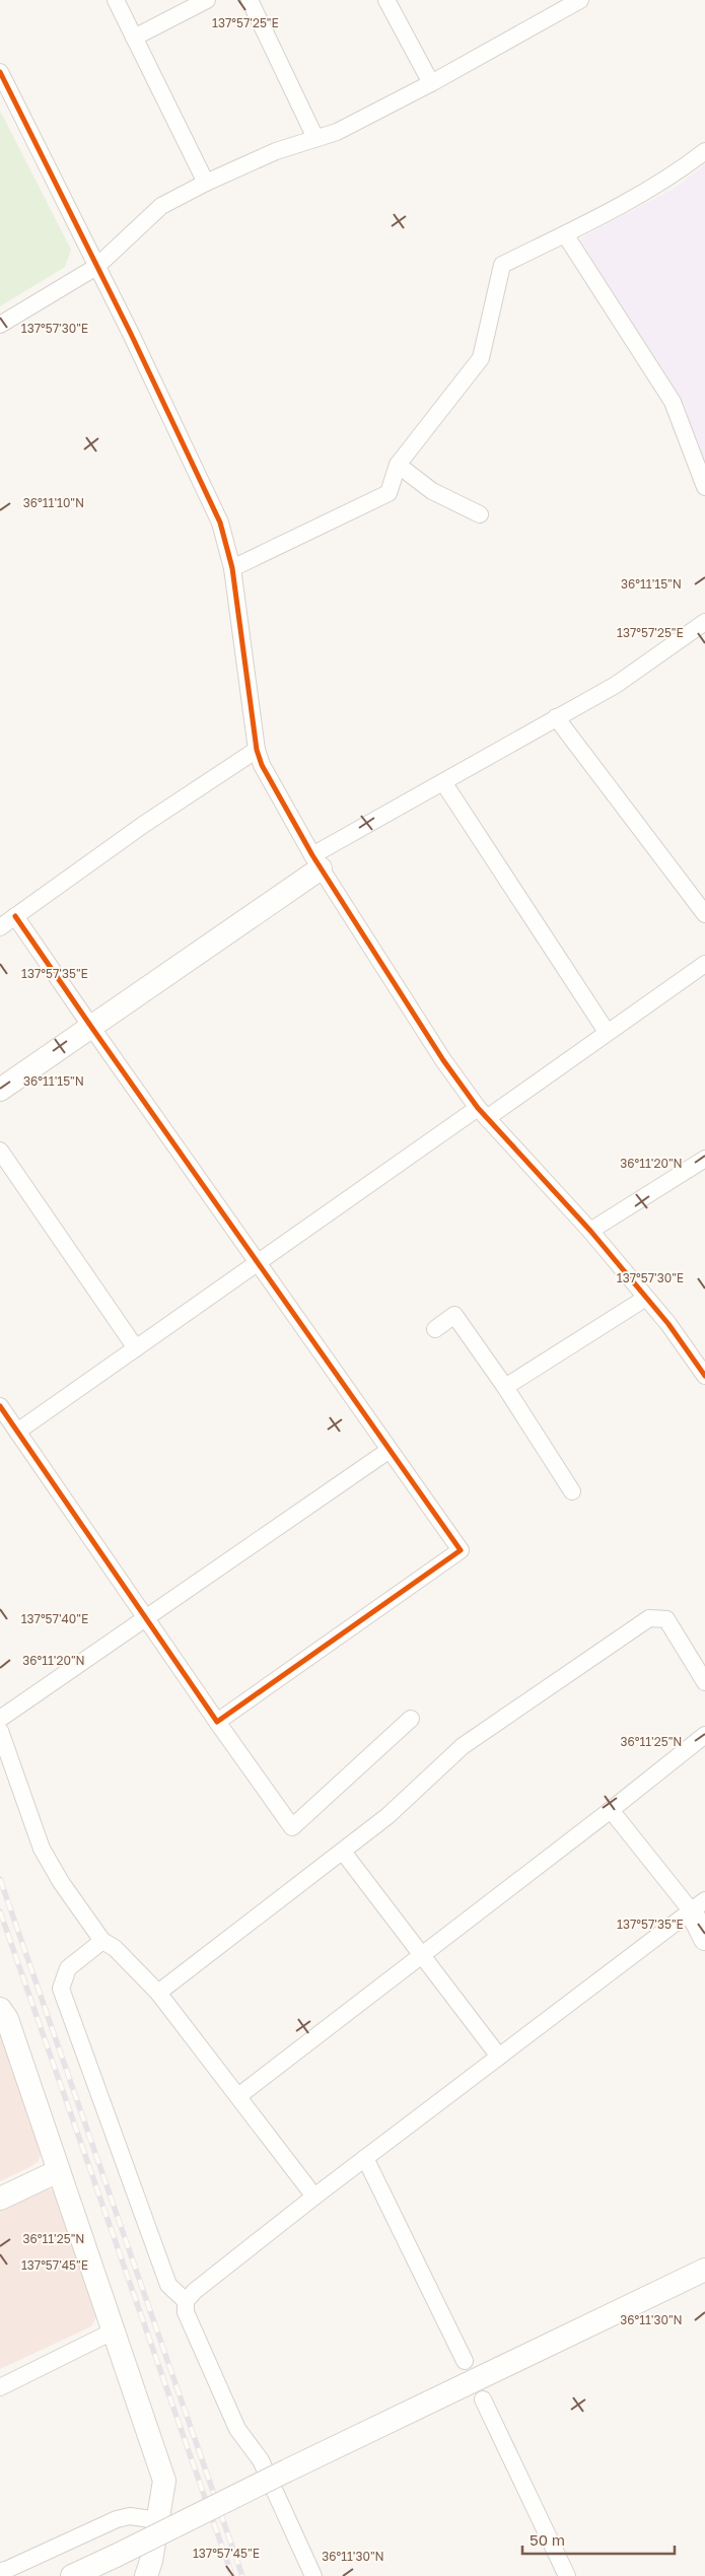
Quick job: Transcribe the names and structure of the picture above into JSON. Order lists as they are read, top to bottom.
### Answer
{
  "scale_bar": "50 m",
  "coordinates": [
    "137°57'25\"E",
    "137°57'30\"E",
    "36°11'10\"N",
    "36°11'15\"N",
    "137°57'35\"E",
    "36°11'20\"N",
    "137°57'40\"E",
    "36°11'25\"N",
    "137°57'45\"E",
    "36°11'30\"N"
  ]
}
